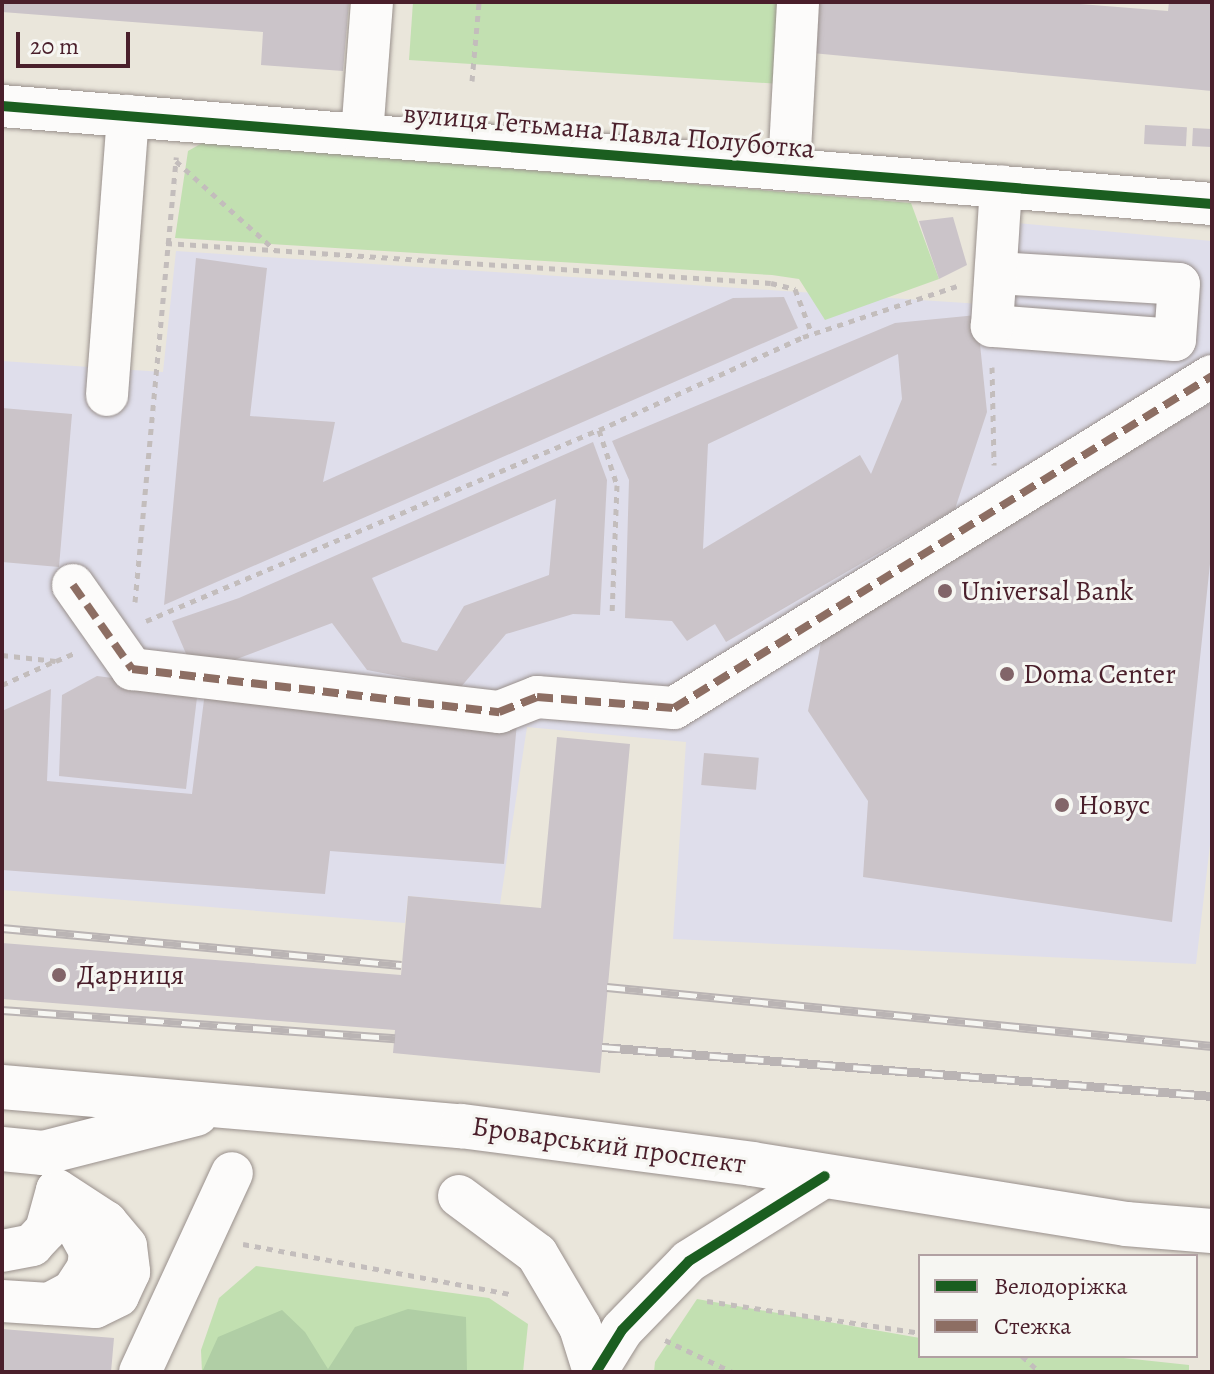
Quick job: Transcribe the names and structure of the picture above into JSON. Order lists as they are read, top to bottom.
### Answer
{
  "streets": {
    "main road": ["Броварський проспект"],
    "street": ["вулиця Гетьмана Павла Полуботка"]
  },
  "places": [
    "Universal Bank",
    "Doma Center",
    "Новус",
    "Дарниця"
  ],
  "legend": ["Велодоріжка", "Стежка"],
  "scale_bar": "20 m"
}
